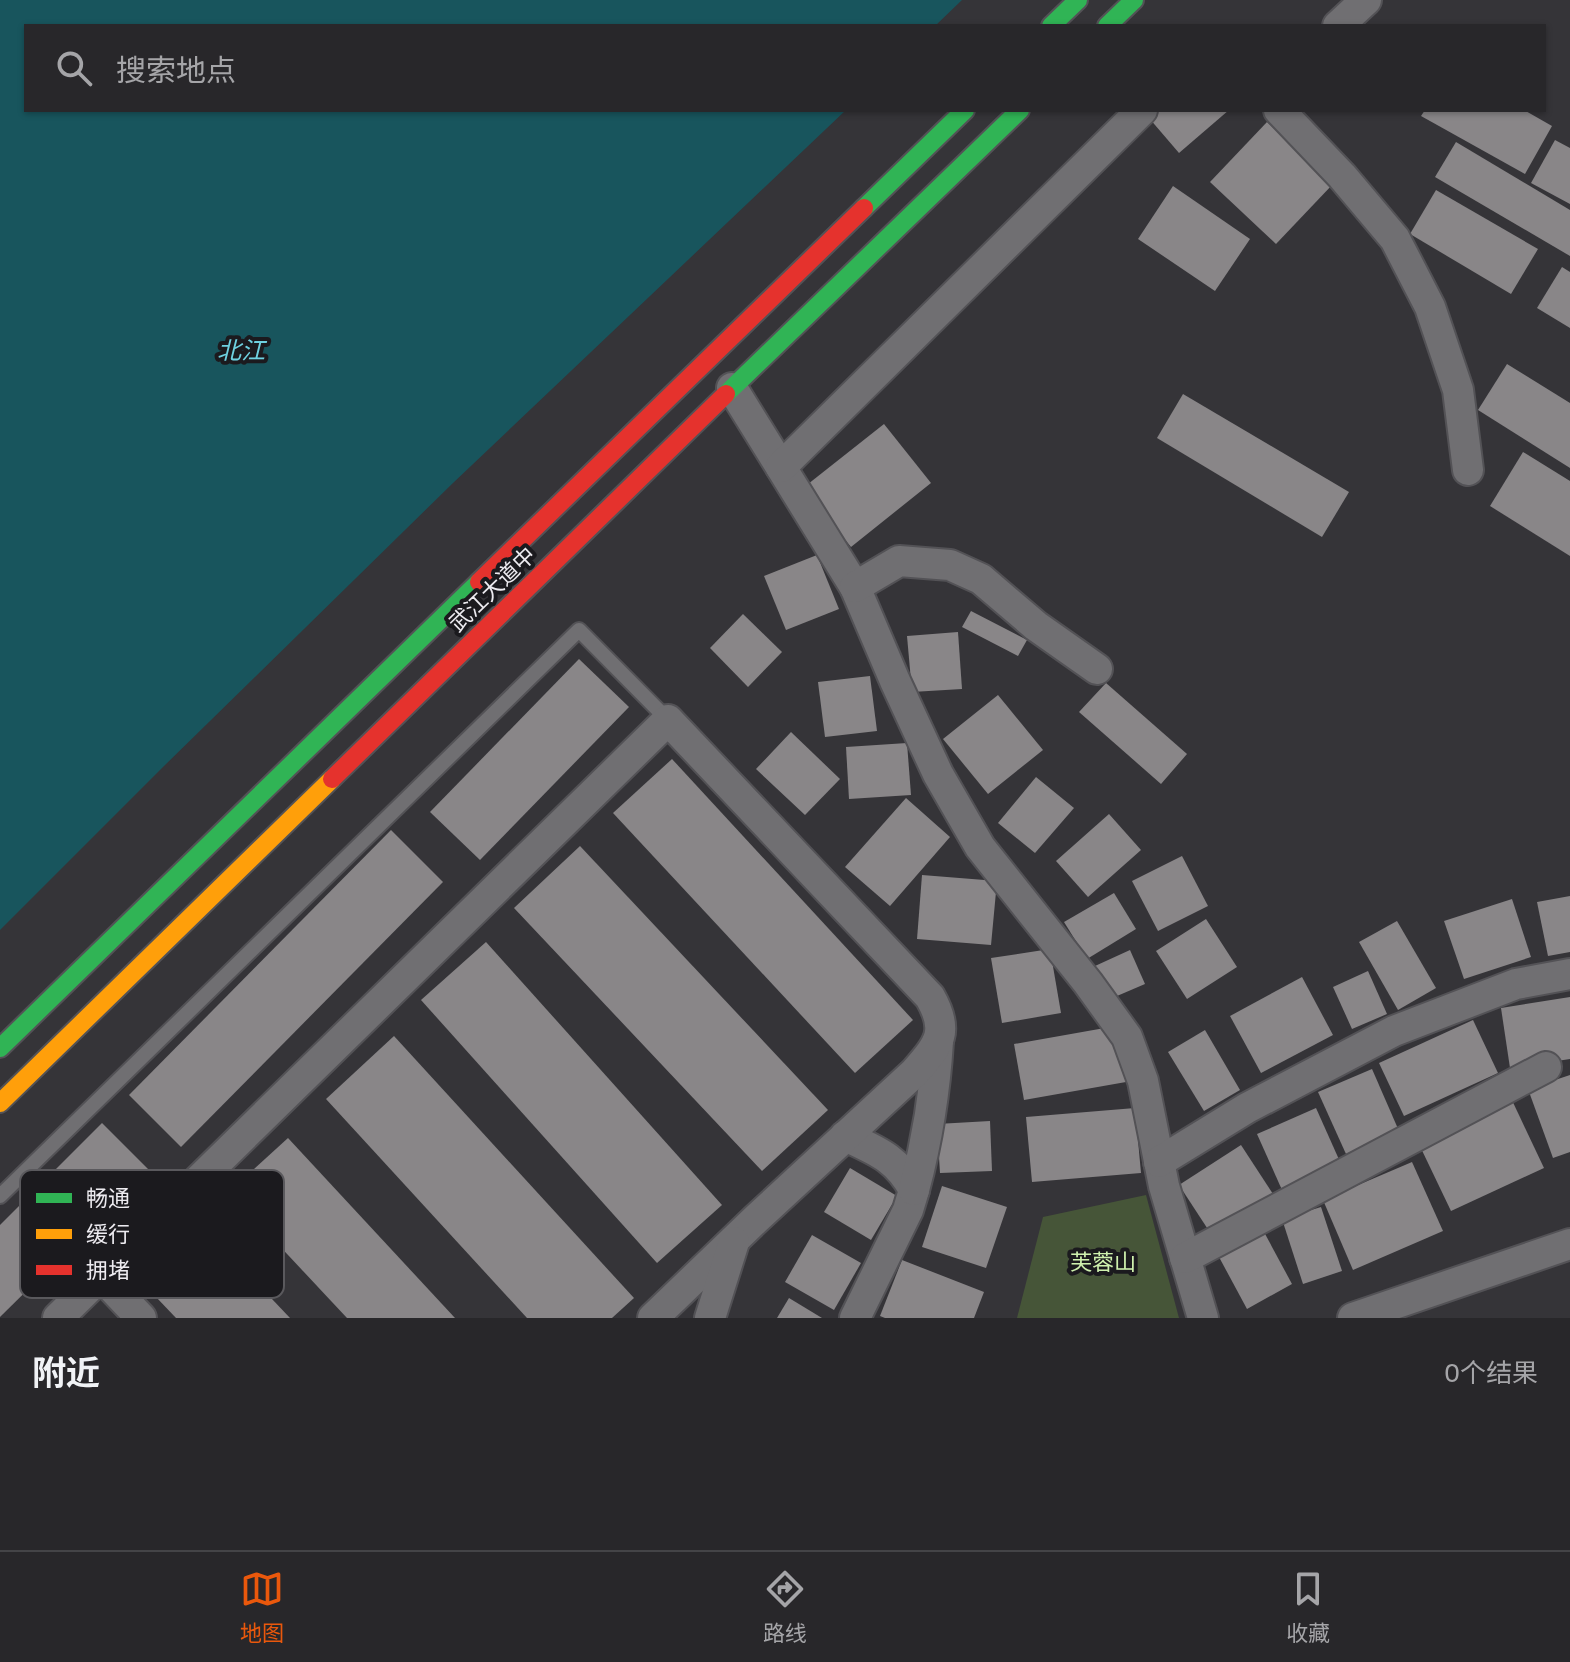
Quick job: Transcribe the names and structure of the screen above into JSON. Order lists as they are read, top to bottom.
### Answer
{
  "streets": {
    "main road": ["武江大道中"]
  },
  "water": ["北江"],
  "parks": ["芙蓉山"],
  "legend": ["畅通", "缓行", "拥堵"],
  "page": {
    "search": "搜索地点",
    "heading": ["附近", "0个结果"],
    "nav": ["地图", "路线", "收藏"]
  }
}
